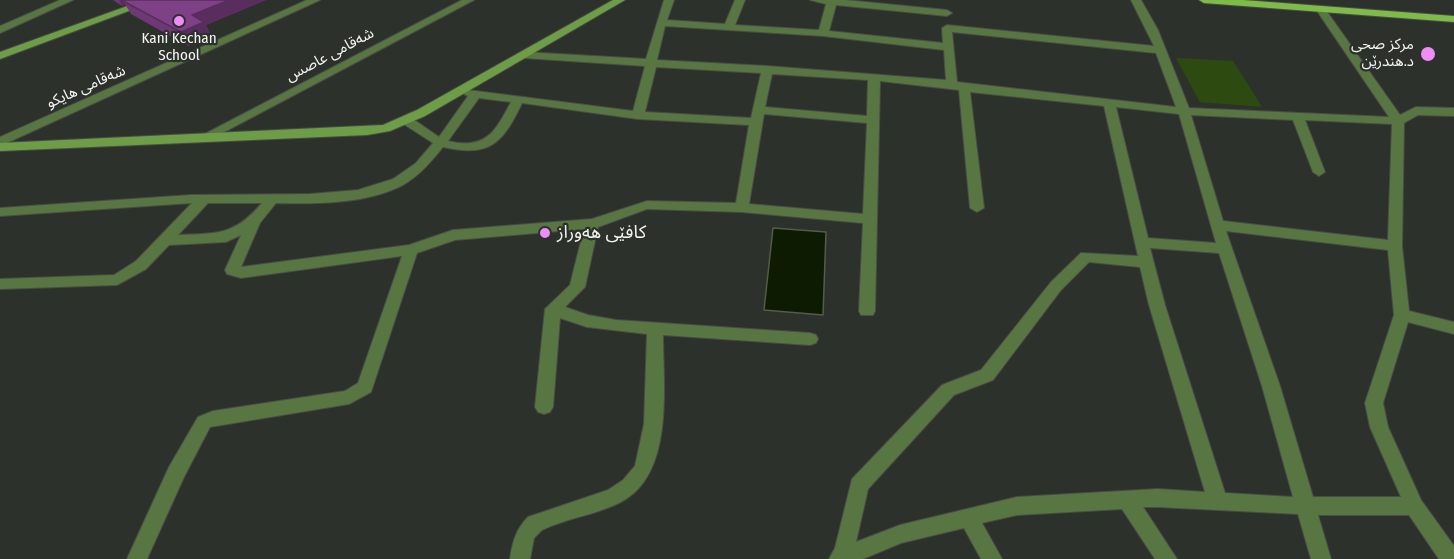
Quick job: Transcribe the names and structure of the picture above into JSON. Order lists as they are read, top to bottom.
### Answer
{
  "streets": {
    "street": ["شه‌قامی عاصس", "شه‌قامی هایكو"]
  },
  "places": ["Kani Kechan School", "مرکز صحی د.هندرێن", "کافێی هەوراز"]
}
